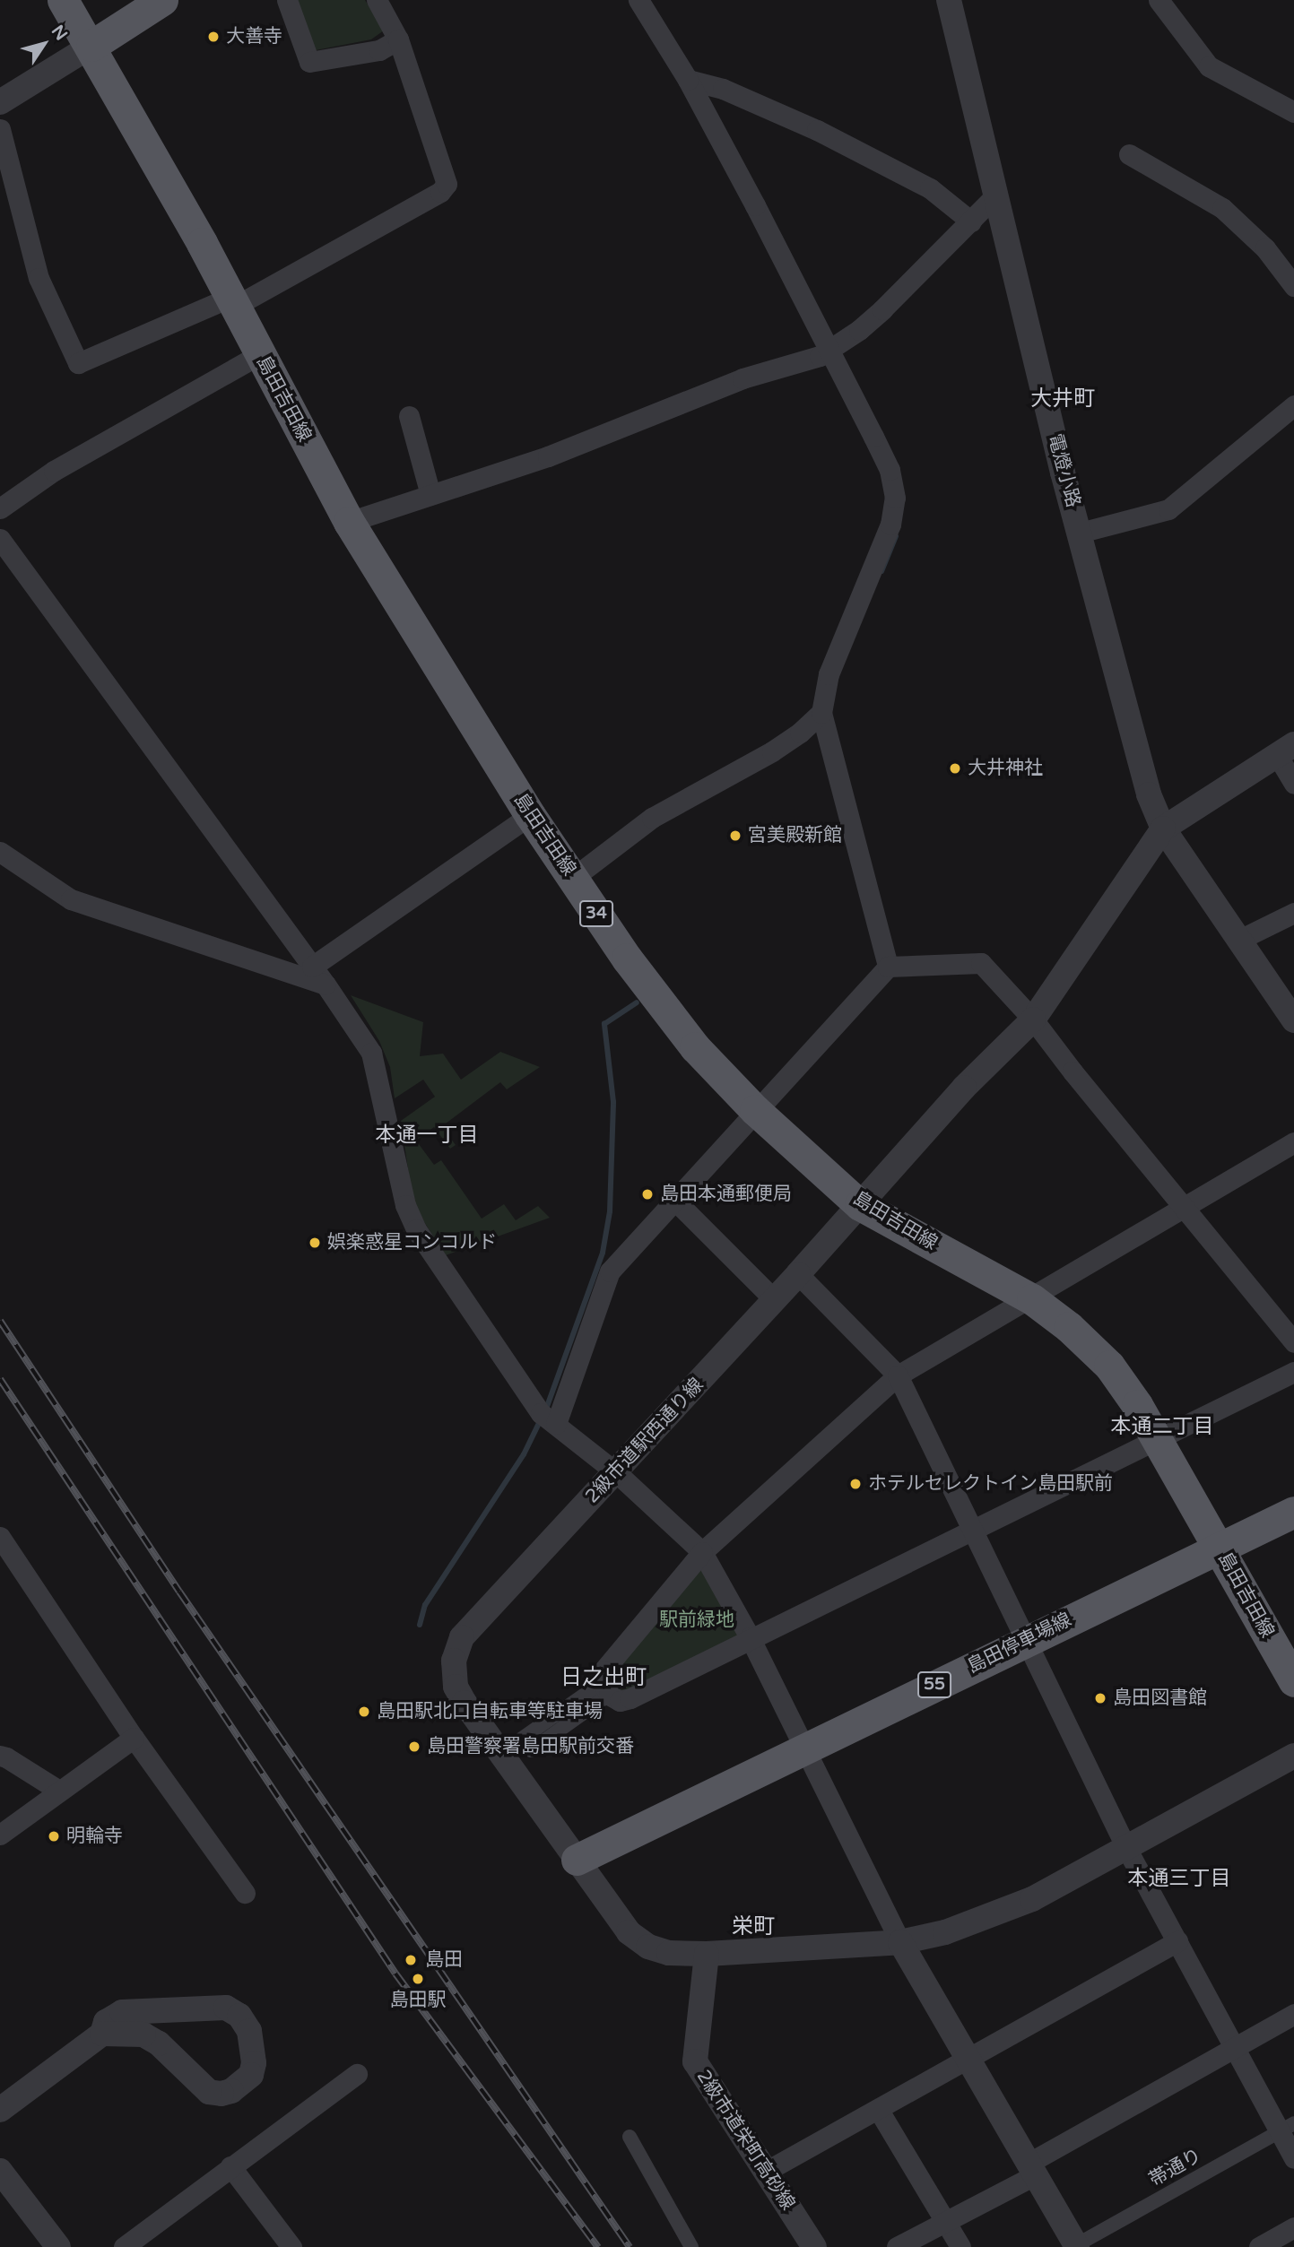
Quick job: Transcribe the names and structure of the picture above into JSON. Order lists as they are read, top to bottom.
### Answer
{
  "streets": {
    "main road": [
      "島田吉田線",
      "34",
      "島田停車場線",
      "55"
    ],
    "street": [
      "電燈小路",
      "2級市道駅西通り線",
      "2級市道栄町高砂線",
      "帯通り"
    ]
  },
  "crossings": [
    ["島田吉田線", "2級市道駅西通り線"],
    ["島田吉田線", "島田停車場線"],
    ["電燈小路", "2級市道駅西通り線"],
    ["2級市道駅西通り線", "島田停車場線"]
  ],
  "districts": [
    "大井町",
    "本通一丁目",
    "本通二丁目",
    "日之出町",
    "本通三丁目",
    "栄町"
  ],
  "parks": ["駅前緑地"],
  "places": [
    "大善寺",
    "大井神社",
    "宮美殿新館",
    "島田本通郵便局",
    "娯楽惑星コンコルド",
    "ホテルセレクトイン島田駅前",
    "島田図書館",
    "島田駅北口自転車等駐車場",
    "島田警察署島田駅前交番",
    "明輪寺",
    "島田",
    "島田駅"
  ],
  "north": "top right"
}
